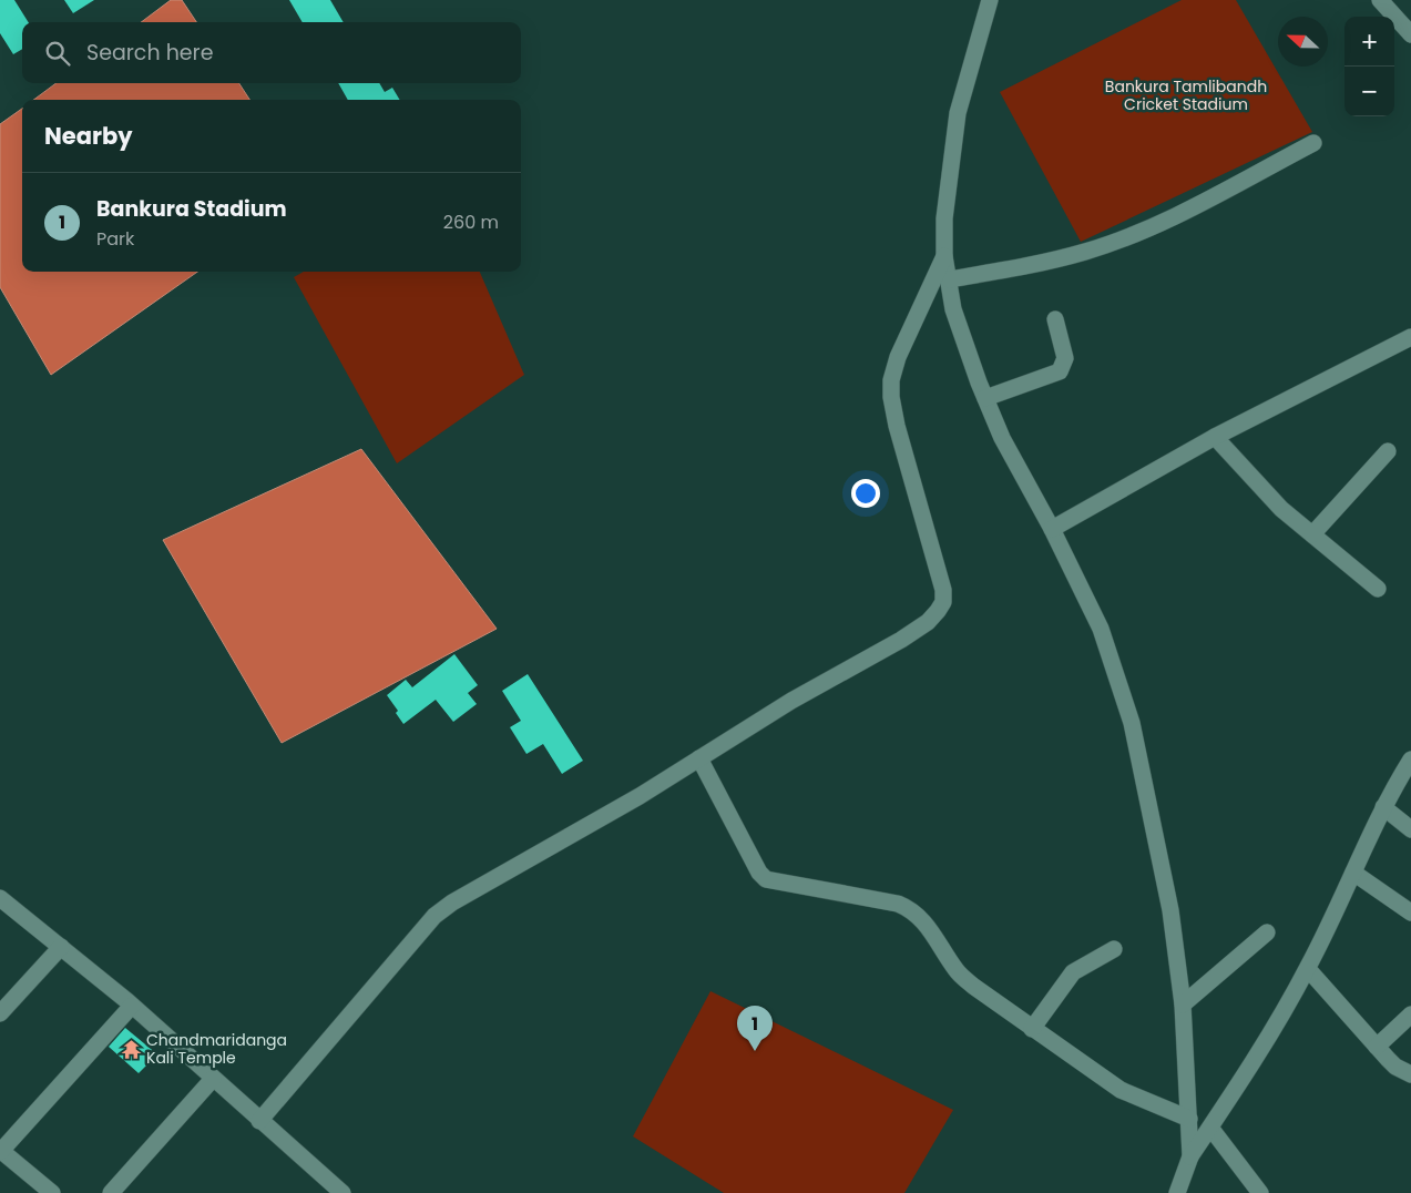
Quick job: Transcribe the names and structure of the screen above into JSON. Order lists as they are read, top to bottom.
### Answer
{
  "parks": ["Bankura Tamlibandh Cricket Stadium"],
  "places": {
    "temple": ["Chandmaridanga Kali Temple"]
  },
  "north": "left",
  "page": {
    "map_buttons": ["+", "−"],
    "search": "Search here",
    "heading": "Nearby",
    "list": [
      {
        "mark": "1",
        "name": "Bankura Stadium",
        "note": "Park",
        "value": "260 m"
      }
    ],
    "pins": "1"
  }
}
